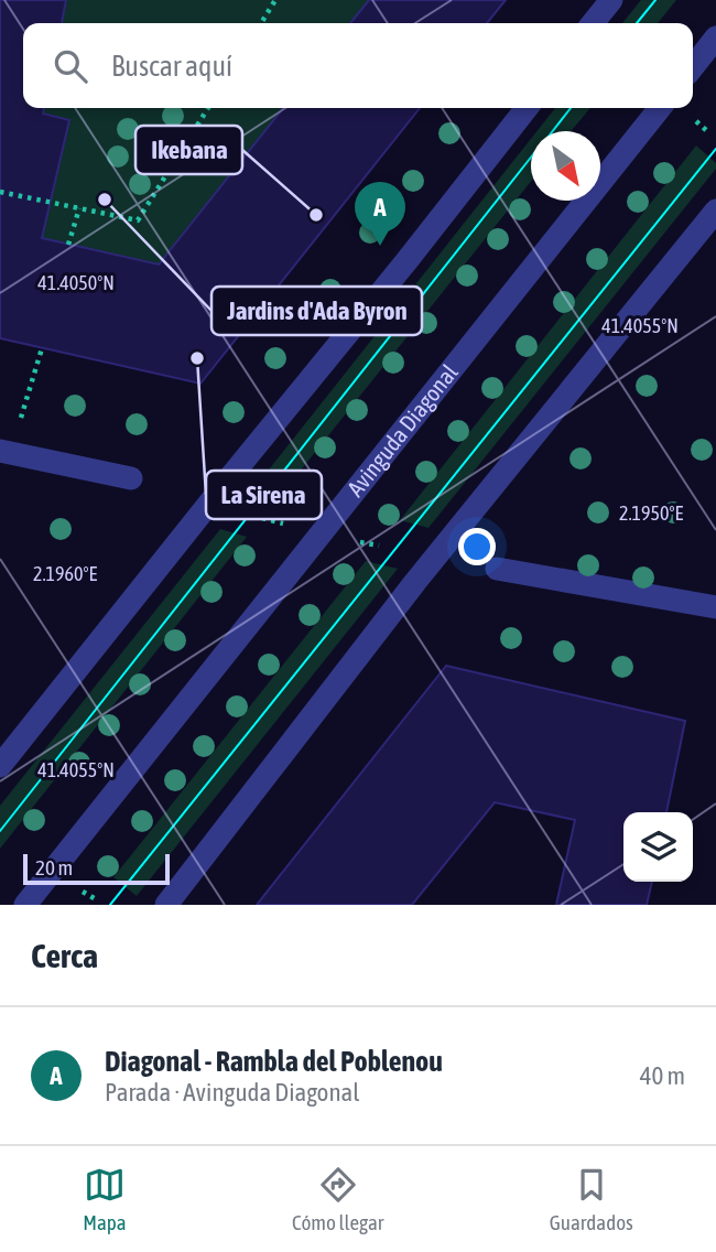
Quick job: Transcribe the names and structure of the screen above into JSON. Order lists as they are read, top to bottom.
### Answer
{
  "streets": {
    "street": ["Avinguda Diagonal"]
  },
  "places": ["Jardins d'Ada Byron", "Ikebana", "La Sirena"],
  "scale_bar": "20 m",
  "north": "bottom right",
  "page": {
    "search": "Buscar aquí",
    "pins": "A",
    "scale": "20 m",
    "heading": "Cerca",
    "list": [
      {
        "mark": "A",
        "name": "Diagonal - Rambla del Poblenou",
        "note": "Parada · Avinguda Diagonal",
        "value": "40 m"
      }
    ],
    "nav": ["Mapa", "Cómo llegar", "Guardados"]
  },
  "coordinates": [
    "41.4050°N",
    "41.4055°N",
    "2.1950°E",
    "2.1960°E"
  ]
}
